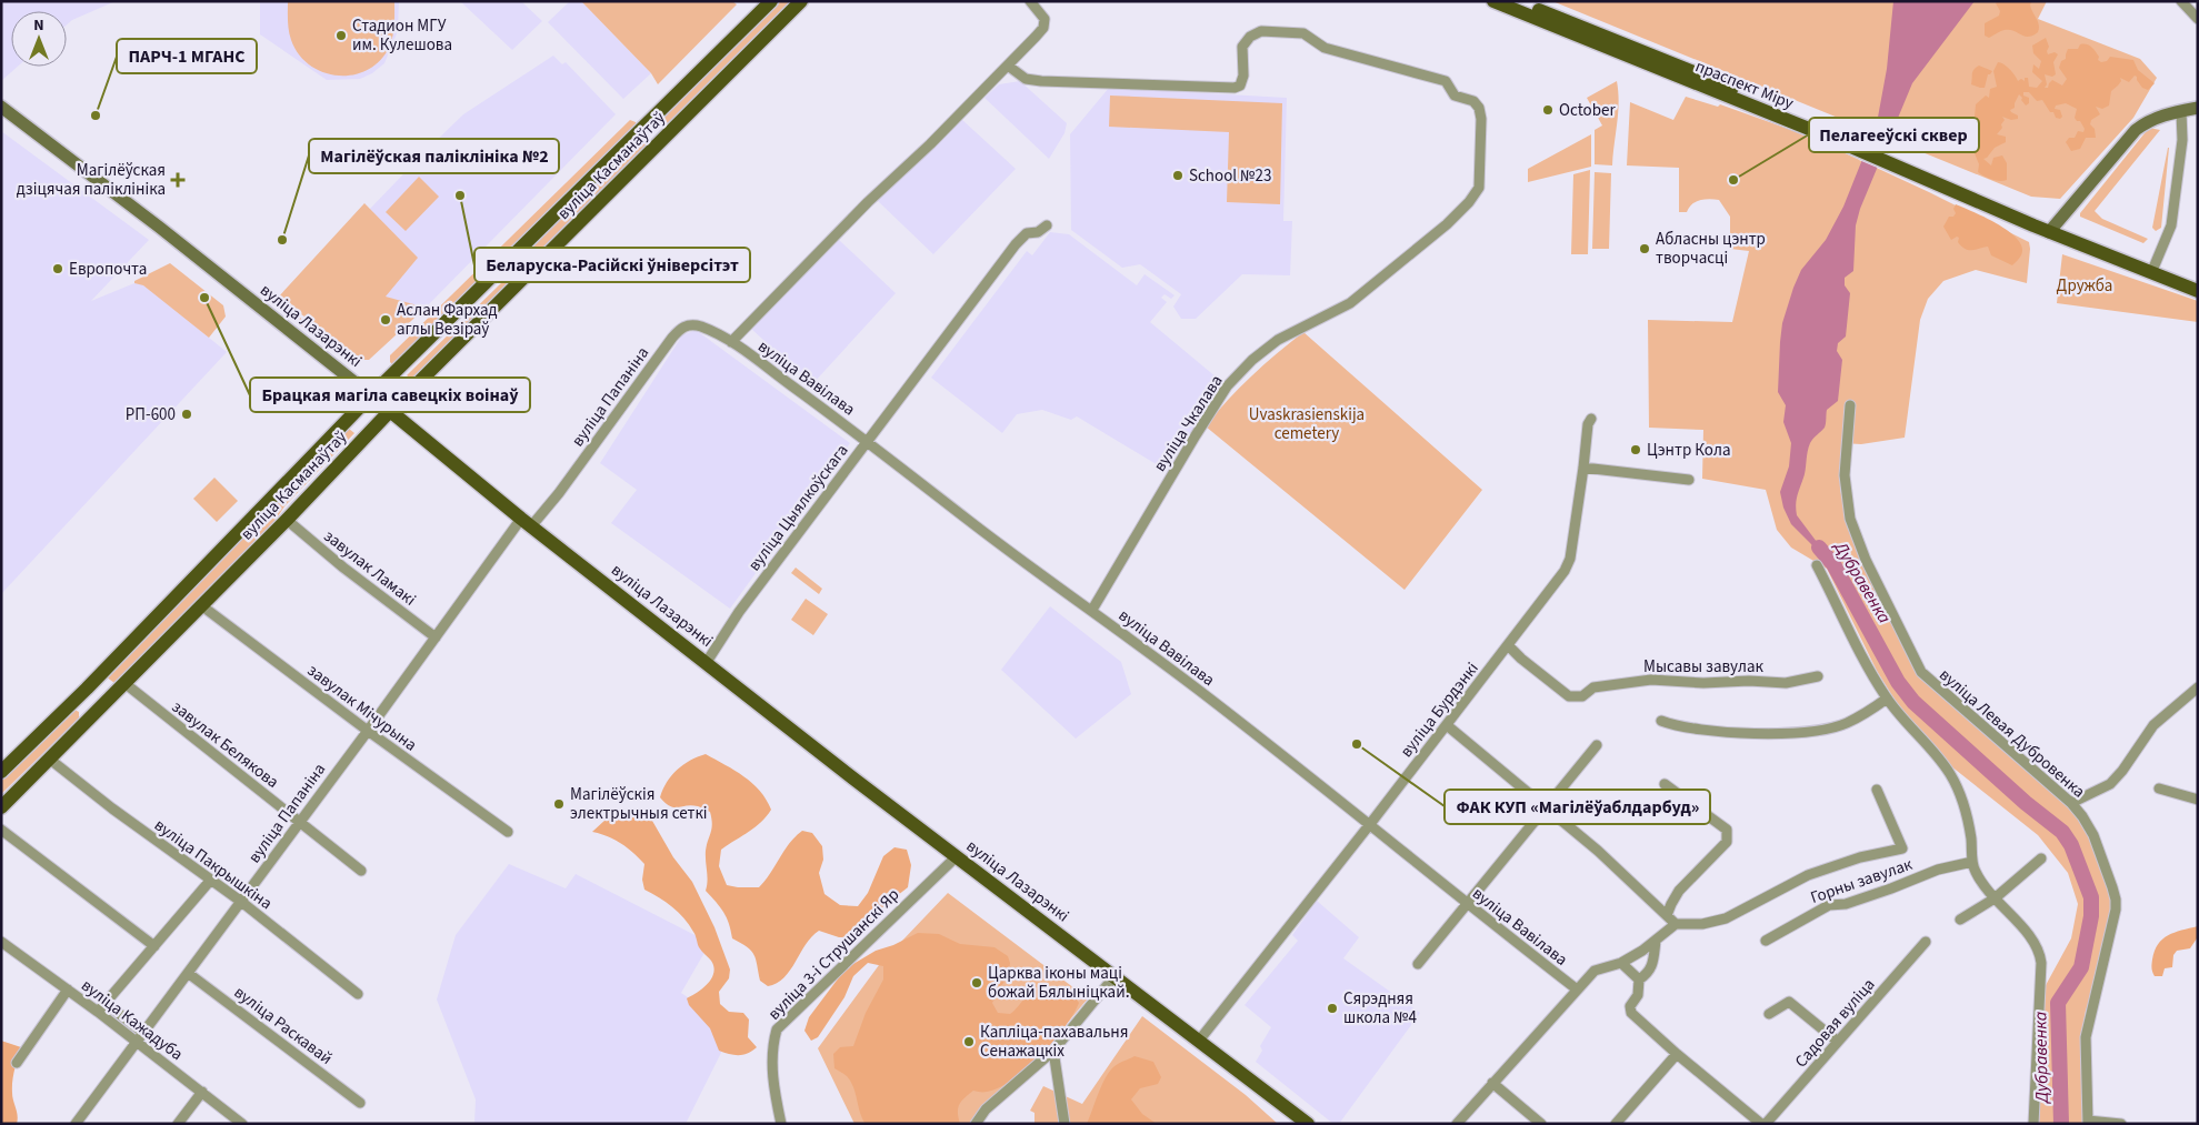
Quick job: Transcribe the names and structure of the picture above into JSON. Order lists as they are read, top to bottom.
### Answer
{
  "streets": {
    "main road": ["праспект Міру", "вуліца Касманаўтаў", "вуліца Лазарэнкі"],
    "street": [
      "вуліца Вавілава",
      "вуліца Папаніна",
      "вуліца Чкалава",
      "вуліца Цыялкоўскага",
      "завулак Ламакі",
      "Мысавы завулак",
      "завулак Мічурына",
      "вуліца Бурдэнкі",
      "вуліца Левая Дубровенка",
      "завулак Белякова",
      "вуліца Пакрышкіна",
      "Горны завулак",
      "вуліца 3-і Струшанскі Яр",
      "вуліца Кажадуба",
      "Садовая вуліца",
      "вуліца Раскавай"
    ]
  },
  "crossings": [
    ["вуліца Касманаўтаў", "вуліца Лазарэнкі"],
    ["вуліца Касманаўтаў", "завулак Ламакі"],
    ["вуліца Касманаўтаў", "завулак Мічурына"],
    ["вуліца Касманаўтаў", "завулак Белякова"],
    ["вуліца Касманаўтаў", "вуліца Пакрышкіна"],
    ["вуліца Лазарэнкі", "вуліца Папаніна"],
    ["вуліца Лазарэнкі", "вуліца Цыялкоўскага"],
    ["вуліца Лазарэнкі", "вуліца Бурдэнкі"],
    ["вуліца Лазарэнкі", "вуліца 3-і Струшанскі Яр"],
    ["вуліца Вавілава", "вуліца Папаніна"],
    ["вуліца Вавілава", "вуліца Чкалава"],
    ["вуліца Вавілава", "вуліца Цыялкоўскага"],
    ["вуліца Вавілава", "вуліца Бурдэнкі"],
    ["вуліца Папаніна", "завулак Ламакі"],
    ["вуліца Папаніна", "завулак Мічурына"],
    ["вуліца Папаніна", "завулак Белякова"],
    ["вуліца Папаніна", "вуліца Пакрышкіна"],
    ["вуліца Папаніна", "вуліца Кажадуба"],
    ["вуліца Папаніна", "вуліца Раскавай"],
    ["Мысавы завулак", "вуліца Бурдэнкі"]
  ],
  "water": ["Дубравенка"],
  "parks": ["Дружба", "Uvaskrasienskija cemetery"],
  "places": {
    "other": [
      "Стадион МГУ им. Кулешова",
      "October",
      "ПАРЧ-1 МГАНС",
      "School №23",
      "Пелагееўскі сквер",
      "Беларуска-Расійскі ўніверсітэт",
      "Магілёўская паліклініка №2",
      "Абласны цэнтр творчасці",
      "Европочта",
      "Брацкая магіла савецкіх воінаў",
      "Аслан Фархад аглы Везіраў",
      "РП-600",
      "Цэнтр Кола",
      "ФАК КУП «Магілёўаблдарбуд»",
      "Магілёўскія электрычныя сеткі",
      "Царква іконы маці божай Бялыніцкай.",
      "Сярэдняя школа №4",
      "Капліца-пахавальня Сенажацкіх"
    ],
    "health": ["Магілёўская дзіцячая паліклініка"]
  },
  "north": "top"
}
